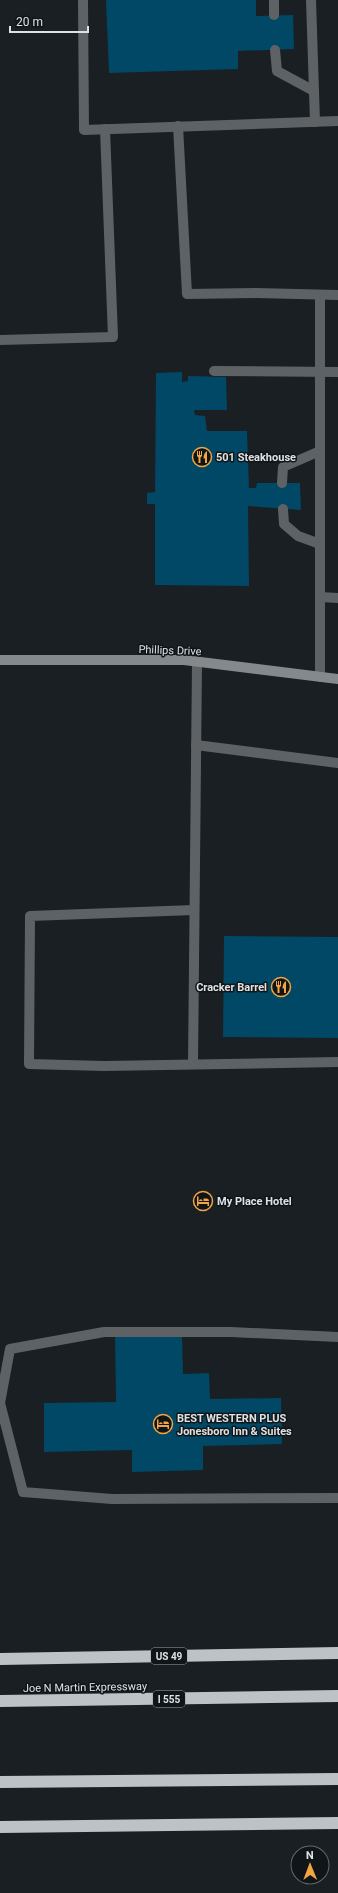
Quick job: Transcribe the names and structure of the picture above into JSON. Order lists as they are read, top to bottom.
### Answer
{
  "streets": {
    "highway": ["US 49", "Joe N Martin Expressway", "I 555"],
    "street": ["Phillips Drive"]
  },
  "places": {
    "restaurant": ["501 Steakhouse", "Cracker Barrel"],
    "hotel": ["My Place Hotel", "BEST WESTERN PLUS Jonesboro Inn & Suites"]
  },
  "scale_bar": "20 m",
  "north": "top"
}
